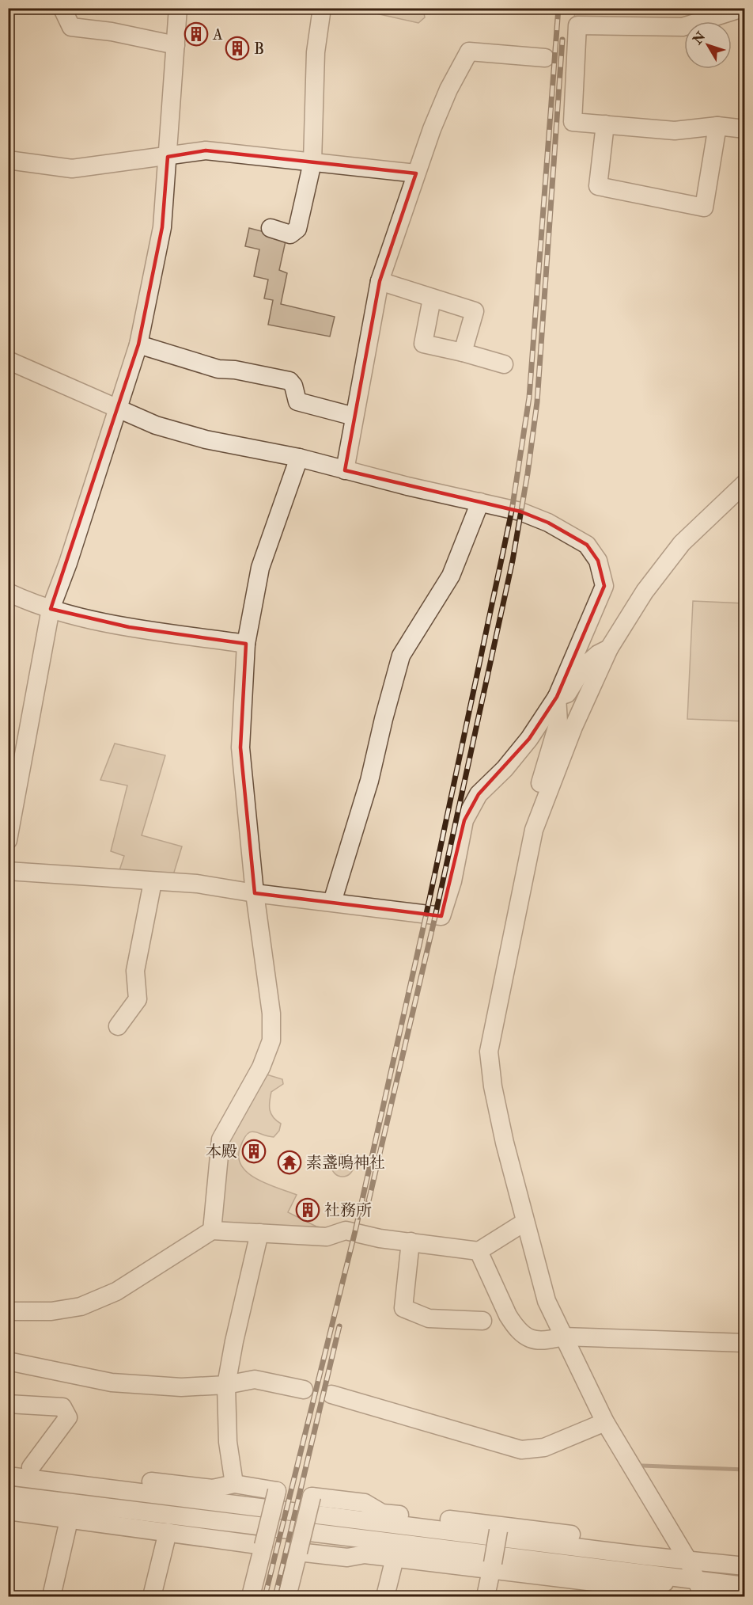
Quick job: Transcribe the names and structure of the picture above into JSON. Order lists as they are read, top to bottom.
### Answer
{
  "places": {
    "building": [
      "A",
      "B",
      "本殿",
      "社務所"
    ],
    "temple": ["素盞鳴神社"]
  },
  "north": "top left"
}
